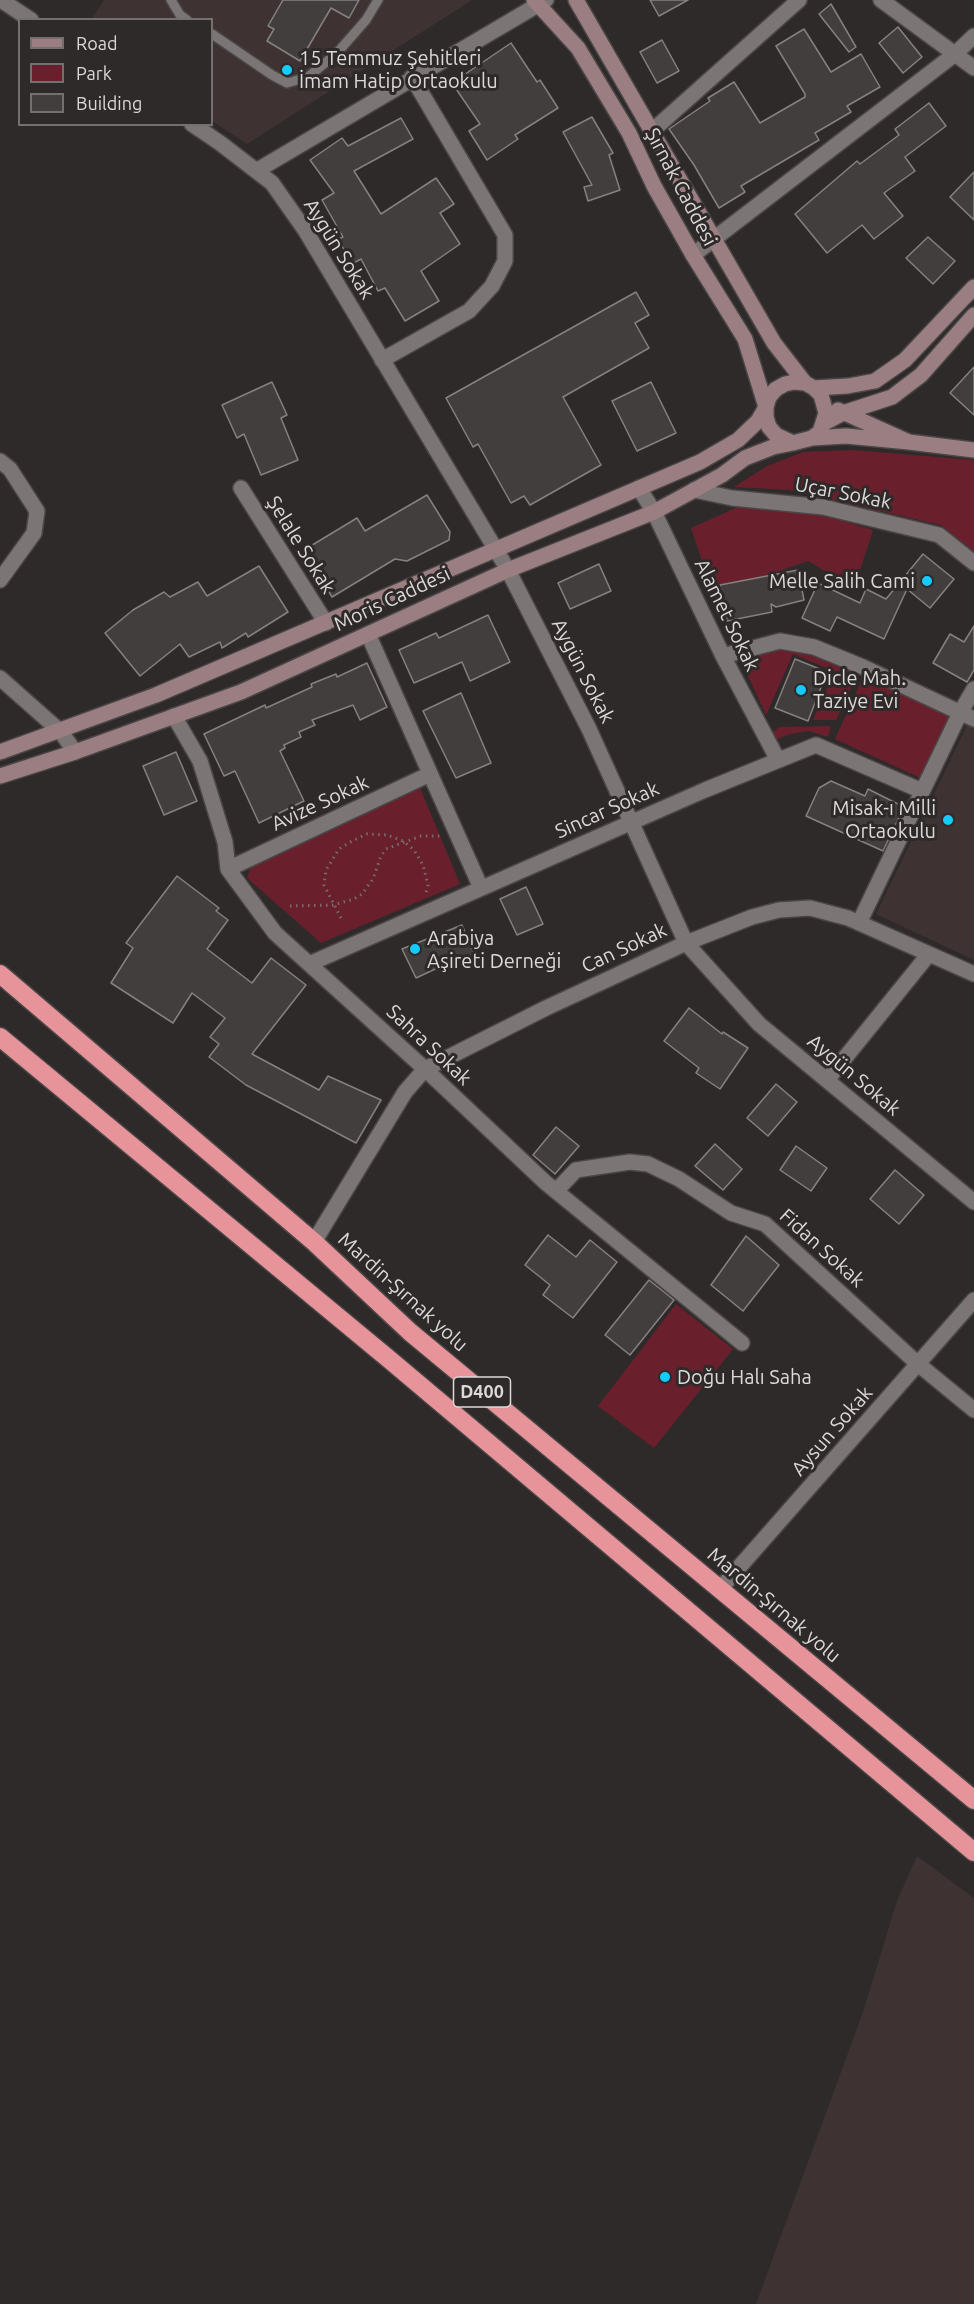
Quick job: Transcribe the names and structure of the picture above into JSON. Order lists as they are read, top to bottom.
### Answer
{
  "streets": {
    "highway": ["Mardin-Şırnak yolu", "D400"],
    "street": [
      "Şırnak Caddesi",
      "Aygün Sokak",
      "Uçar Sokak",
      "Şelale Sokak",
      "Moris Caddesi",
      "Alamet Sokak",
      "Avize Sokak",
      "Sincar Sokak",
      "Can Sokak",
      "Sahra Sokak",
      "Fidan Sokak",
      "Aysun Sokak"
    ]
  },
  "crossings": [
    ["Şırnak Caddesi", "Moris Caddesi"],
    ["Aygün Sokak", "Moris Caddesi"],
    ["Aygün Sokak", "Sincar Sokak"],
    ["Aygün Sokak", "Can Sokak"],
    ["Uçar Sokak", "Moris Caddesi"],
    ["Şelale Sokak", "Moris Caddesi"],
    ["Moris Caddesi", "Alamet Sokak"],
    ["Moris Caddesi", "Sahra Sokak"],
    ["Alamet Sokak", "Sincar Sokak"],
    ["Avize Sokak", "Sahra Sokak"],
    ["Sincar Sokak", "Sahra Sokak"],
    ["Can Sokak", "Sahra Sokak"],
    ["Can Sokak", "Mardin-Şırnak yolu"],
    ["Sahra Sokak", "Fidan Sokak"],
    ["Fidan Sokak", "Aysun Sokak"],
    ["Mardin-Şırnak yolu", "Aysun Sokak"]
  ],
  "places": [
    "15 Temmuz Şehitleri İmam Hatip Ortaokulu",
    "Melle Salih Cami",
    "Dicle Mah. Taziye Evi",
    "Misak-ı Milli Ortaokulu",
    "Arabiya Aşireti Derneği",
    "Doğu Halı Saha"
  ],
  "legend": ["Road", "Park", "Building"]
}
